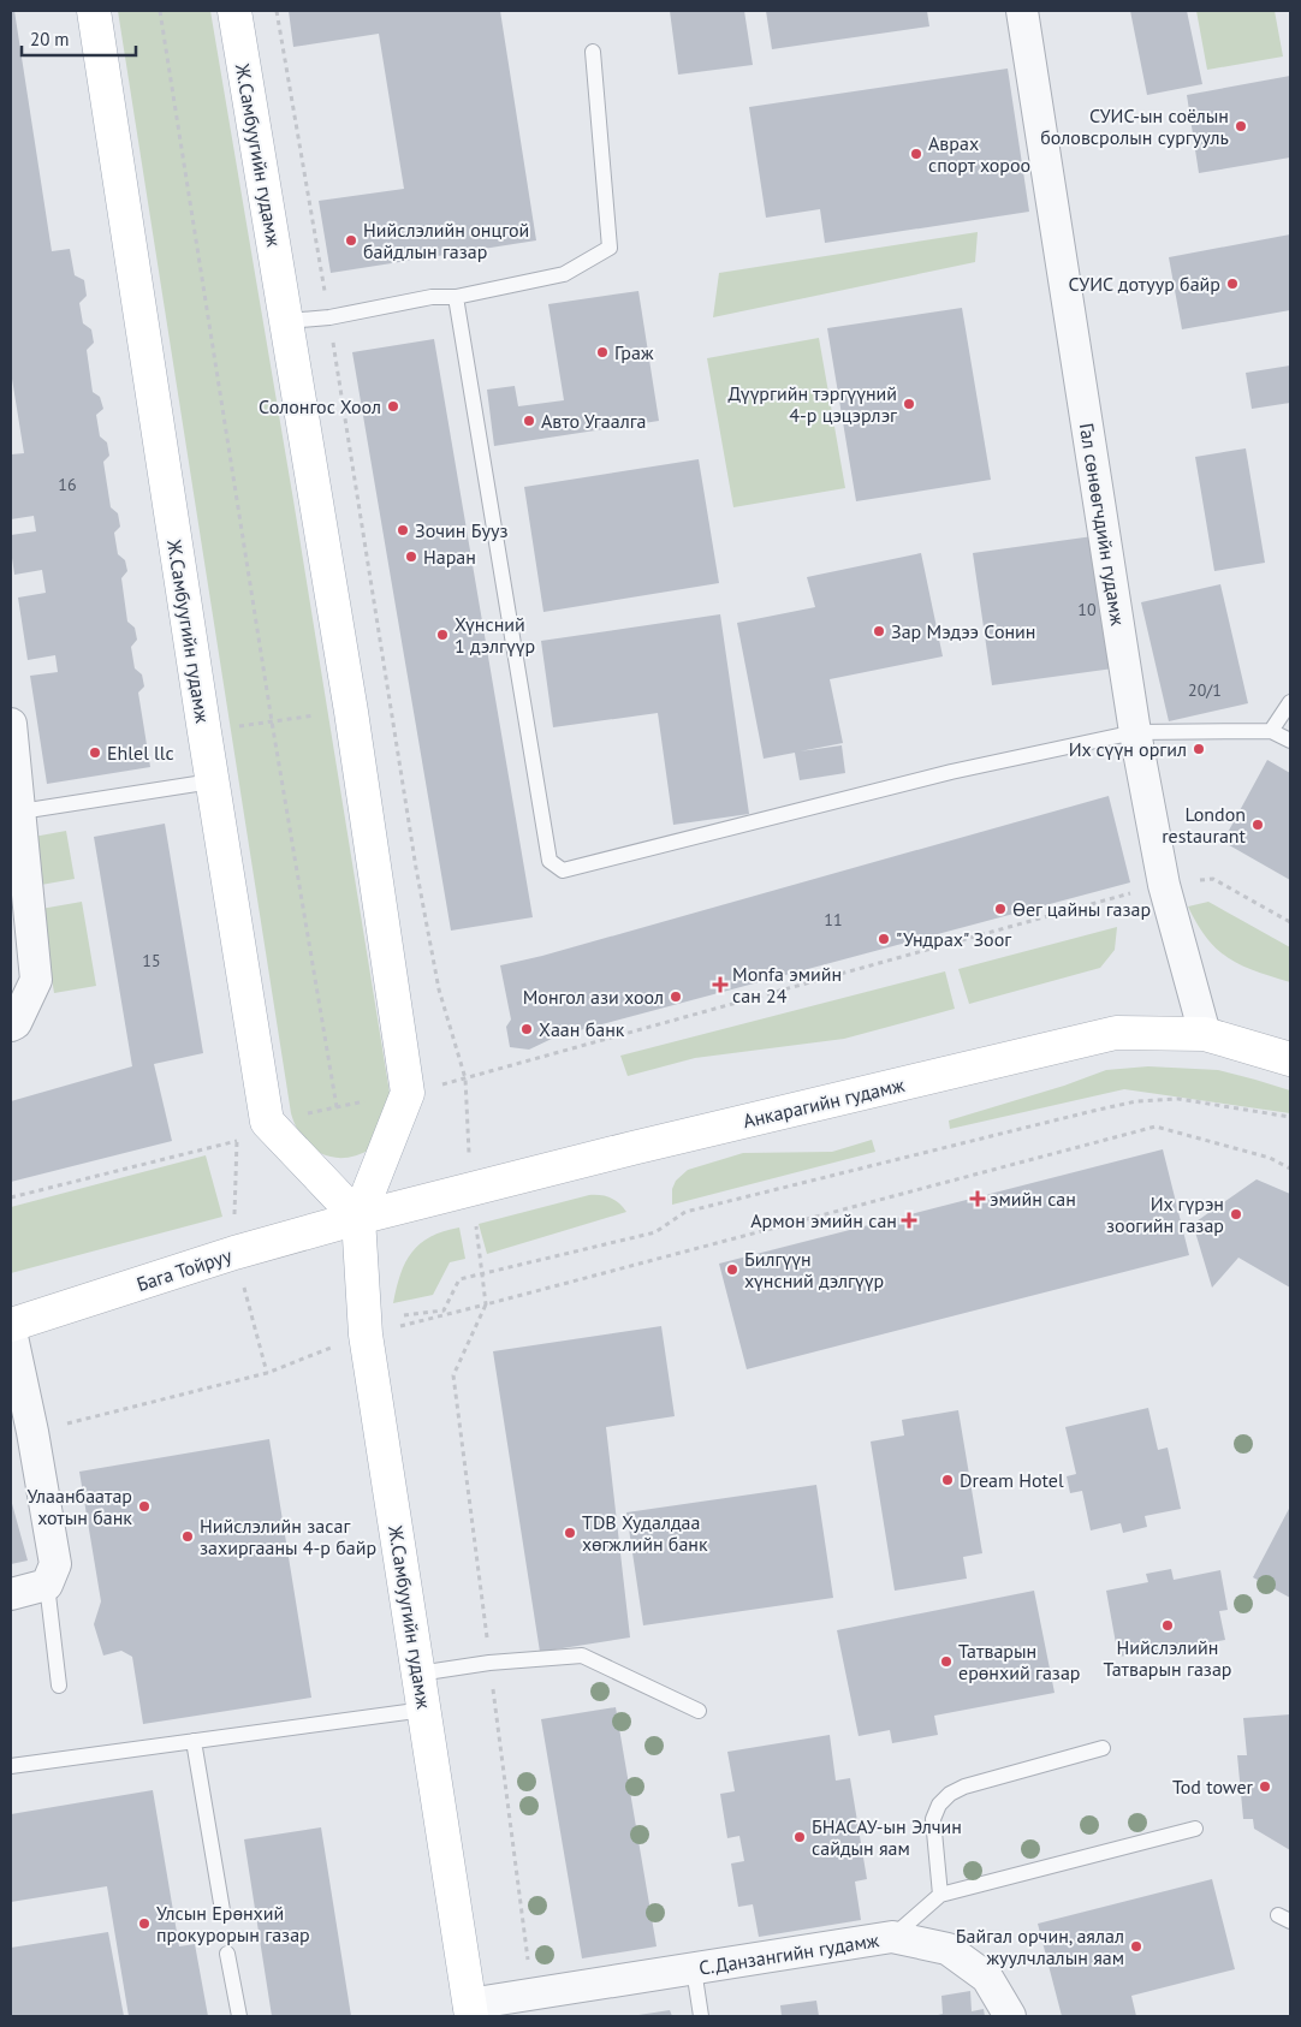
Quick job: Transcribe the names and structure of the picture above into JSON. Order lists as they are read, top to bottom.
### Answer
{
  "streets": {
    "main road": ["Ж.Самбуугийн гудамж", "Анкарагийн гудамж", "Бага Тойруу"],
    "street": ["Гал сөнөөгчдийн гудамж", "С.Данзангийн гудамж"]
  },
  "crossings": [
    ["Ж.Самбуугийн гудамж", "Анкарагийн гудамж"],
    ["Ж.Самбуугийн гудамж", "Бага Тойруу"],
    ["Ж.Самбуугийн гудамж", "С.Данзангийн гудамж"],
    ["Гал сөнөөгчдийн гудамж", "Анкарагийн гудамж"],
    ["Анкарагийн гудамж", "Бага Тойруу"]
  ],
  "places": {
    "other": [
      "СУИС-ын соёлын боловсролын сургууль",
      "Аврах спорт хороо",
      "Нийслэлийн онцгой байдлын газар",
      "СУИС дотуур байр",
      "Граж",
      "Дүүргийн тэргүүний 4-р цэцэрлэг",
      "Солонгос Хоол",
      "Авто Угаалга",
      "Зочин Бууз",
      "Наран",
      "Зар Мэдээ Сонин",
      "Хүнсний 1 дэлгүүр",
      "Их сүүн оргил",
      "Ehlel llc",
      "London restaurant",
      "Өег цайны газар",
      "\"Ундрах\" Зоог",
      "Монгол ази хоол",
      "Хаан банк",
      "Их гүрэн зоогийн газар",
      "Билгүүн хүнсний дэлгүүр",
      "Dream Hotel",
      "Улаанбаатар хотын банк",
      "TDB Худалдаа хөгжлийн банк",
      "Нийслэлийн засаг захиргааны 4-р байр",
      "Нийслэлийн Татварын газар",
      "Татварын ерөнхий газар",
      "Tod tower",
      "БНАСАУ-ын Элчин сайдын яам",
      "Улсын Ерөнхий прокурорын газар",
      "Байгал орчин, аялал жуулчлалын яам"
    ],
    "health": ["Monfa эмийн сан 24", "эмийн сан", "Армон эмийн сан"]
  },
  "house_numbers": [
    "16",
    "10",
    "20/1",
    "11",
    "15"
  ],
  "scale_bar": "20 m"
}
